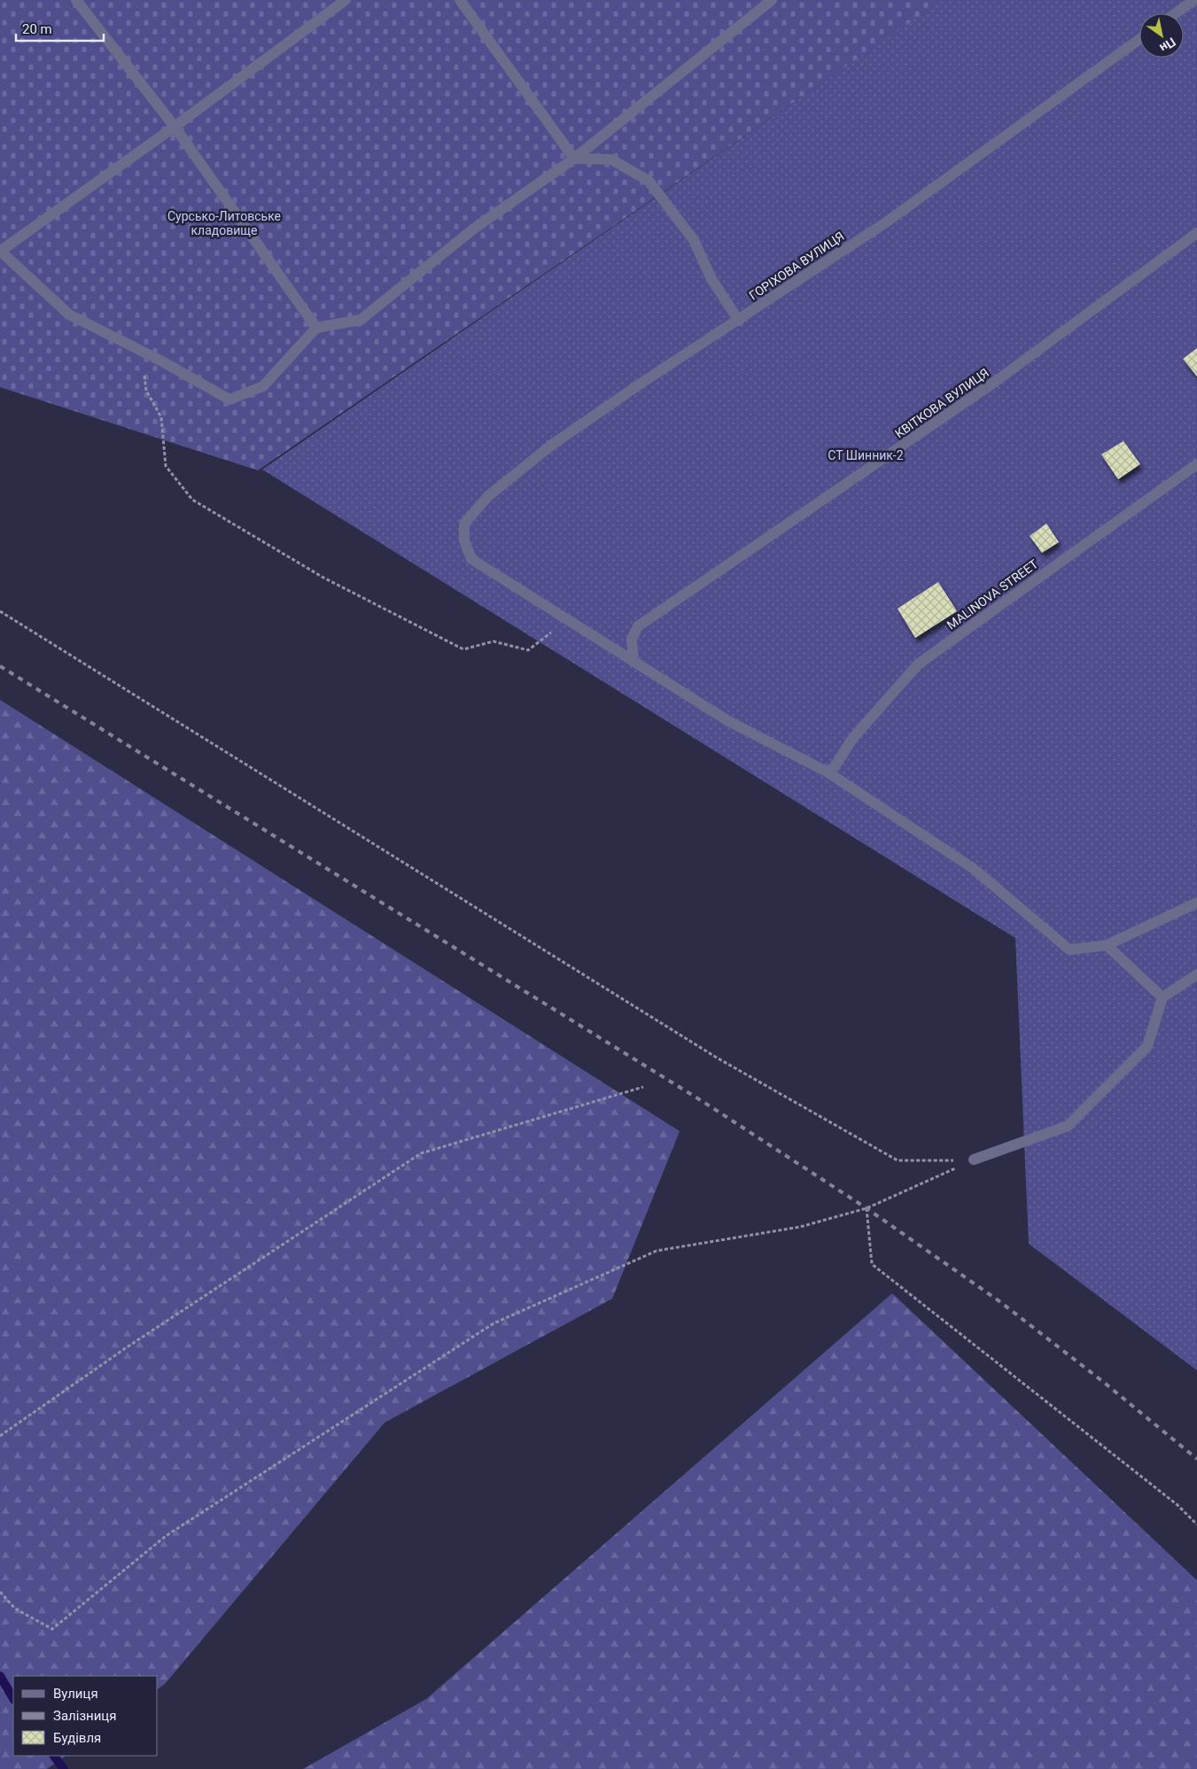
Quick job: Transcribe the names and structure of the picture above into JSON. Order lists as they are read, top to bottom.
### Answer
{
  "streets": {
    "street": ["ГОРІХОВА ВУЛИЦЯ", "КВІТКОВА ВУЛИЦЯ", "MALINOVA STREET"]
  },
  "parks": ["Сурсько-Литовське кладовище", "СТ Шинник-2"],
  "legend": ["Вулиця", "Залізниця", "Будівля"],
  "scale_bar": "20 m",
  "north": "bottom right"
}
